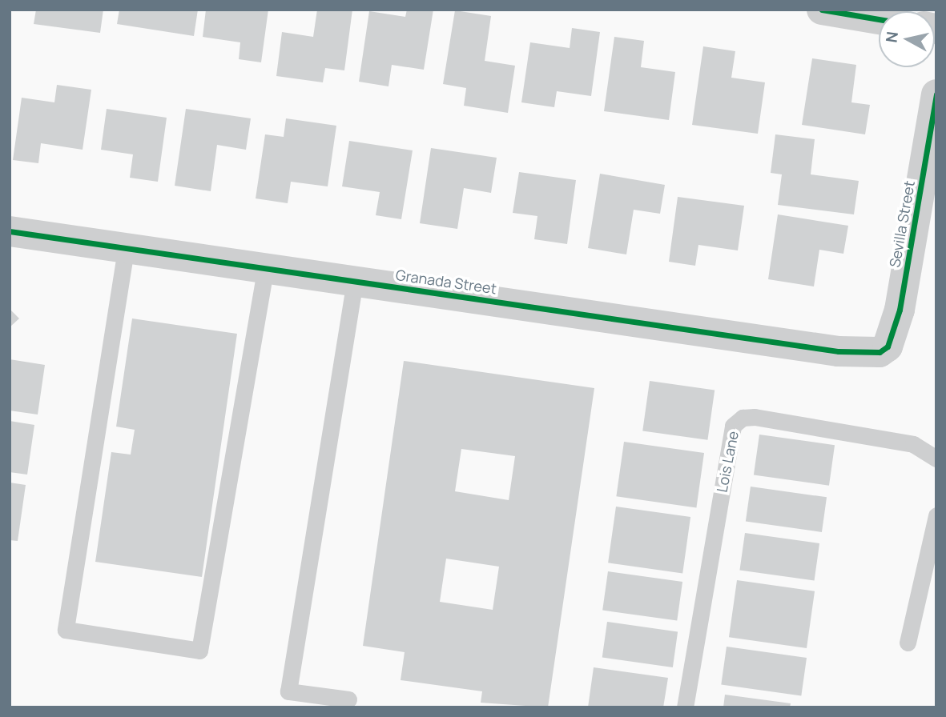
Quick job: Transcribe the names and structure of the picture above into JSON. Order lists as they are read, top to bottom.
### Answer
{
  "streets": {
    "street": ["Sevilla Street", "Granada Street"],
    "lane": ["Lois Lane"]
  },
  "crossings": [
    ["Sevilla Street", "Granada Street"]
  ],
  "north": "left"
}
